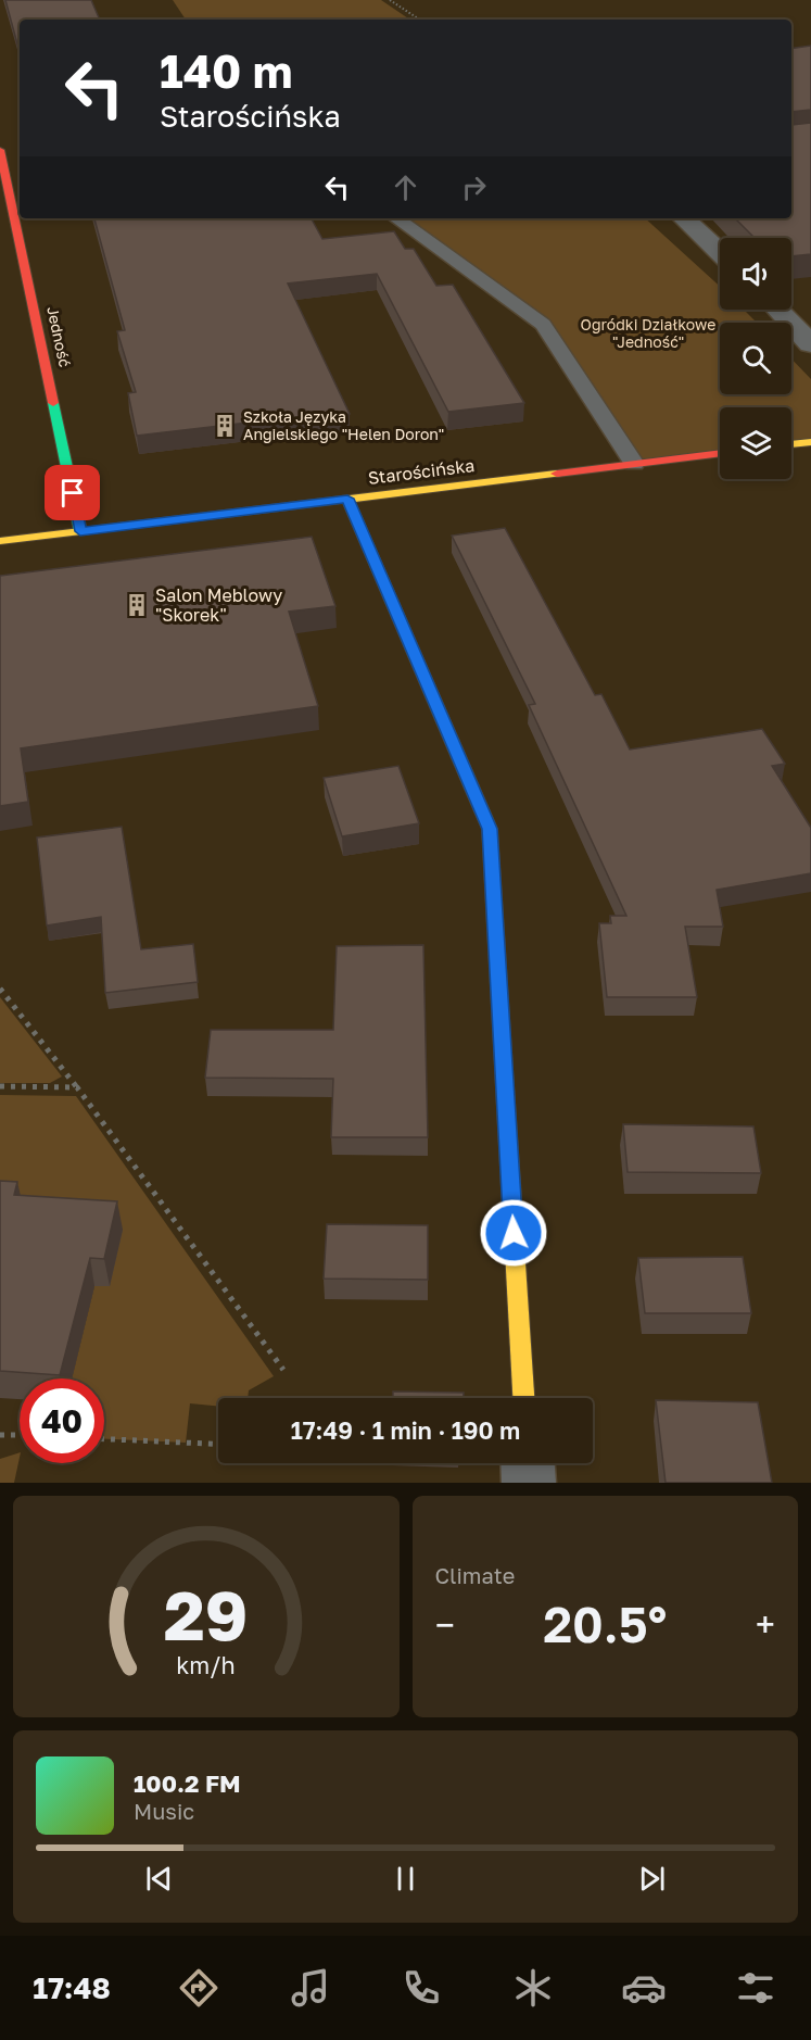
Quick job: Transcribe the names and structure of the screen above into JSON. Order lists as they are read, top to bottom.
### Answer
{
  "streets": {
    "street": ["Jedność", "Starościńska"]
  },
  "crossings": [
    ["Jedność", "Starościńska"]
  ],
  "parks": ["Ogródki Działkowe \"Jedność\""],
  "places": {
    "building": ["Szkoła Języka Angielskiego \"Helen Doron\"", "Salon Meblowy \"Skorek\""]
  },
  "page": {
    "turn": ["140 m", "Starościńska"],
    "limit": "40",
    "trip": "17:49 · 1 min · 190 m",
    "tile": "Climate",
    "heat": ["−", "20.5°", "+"],
    "song": ["100.2 FM", "Music"],
    "tabs": "17:48",
    "gauge": ["29", "km/h"]
  }
}
